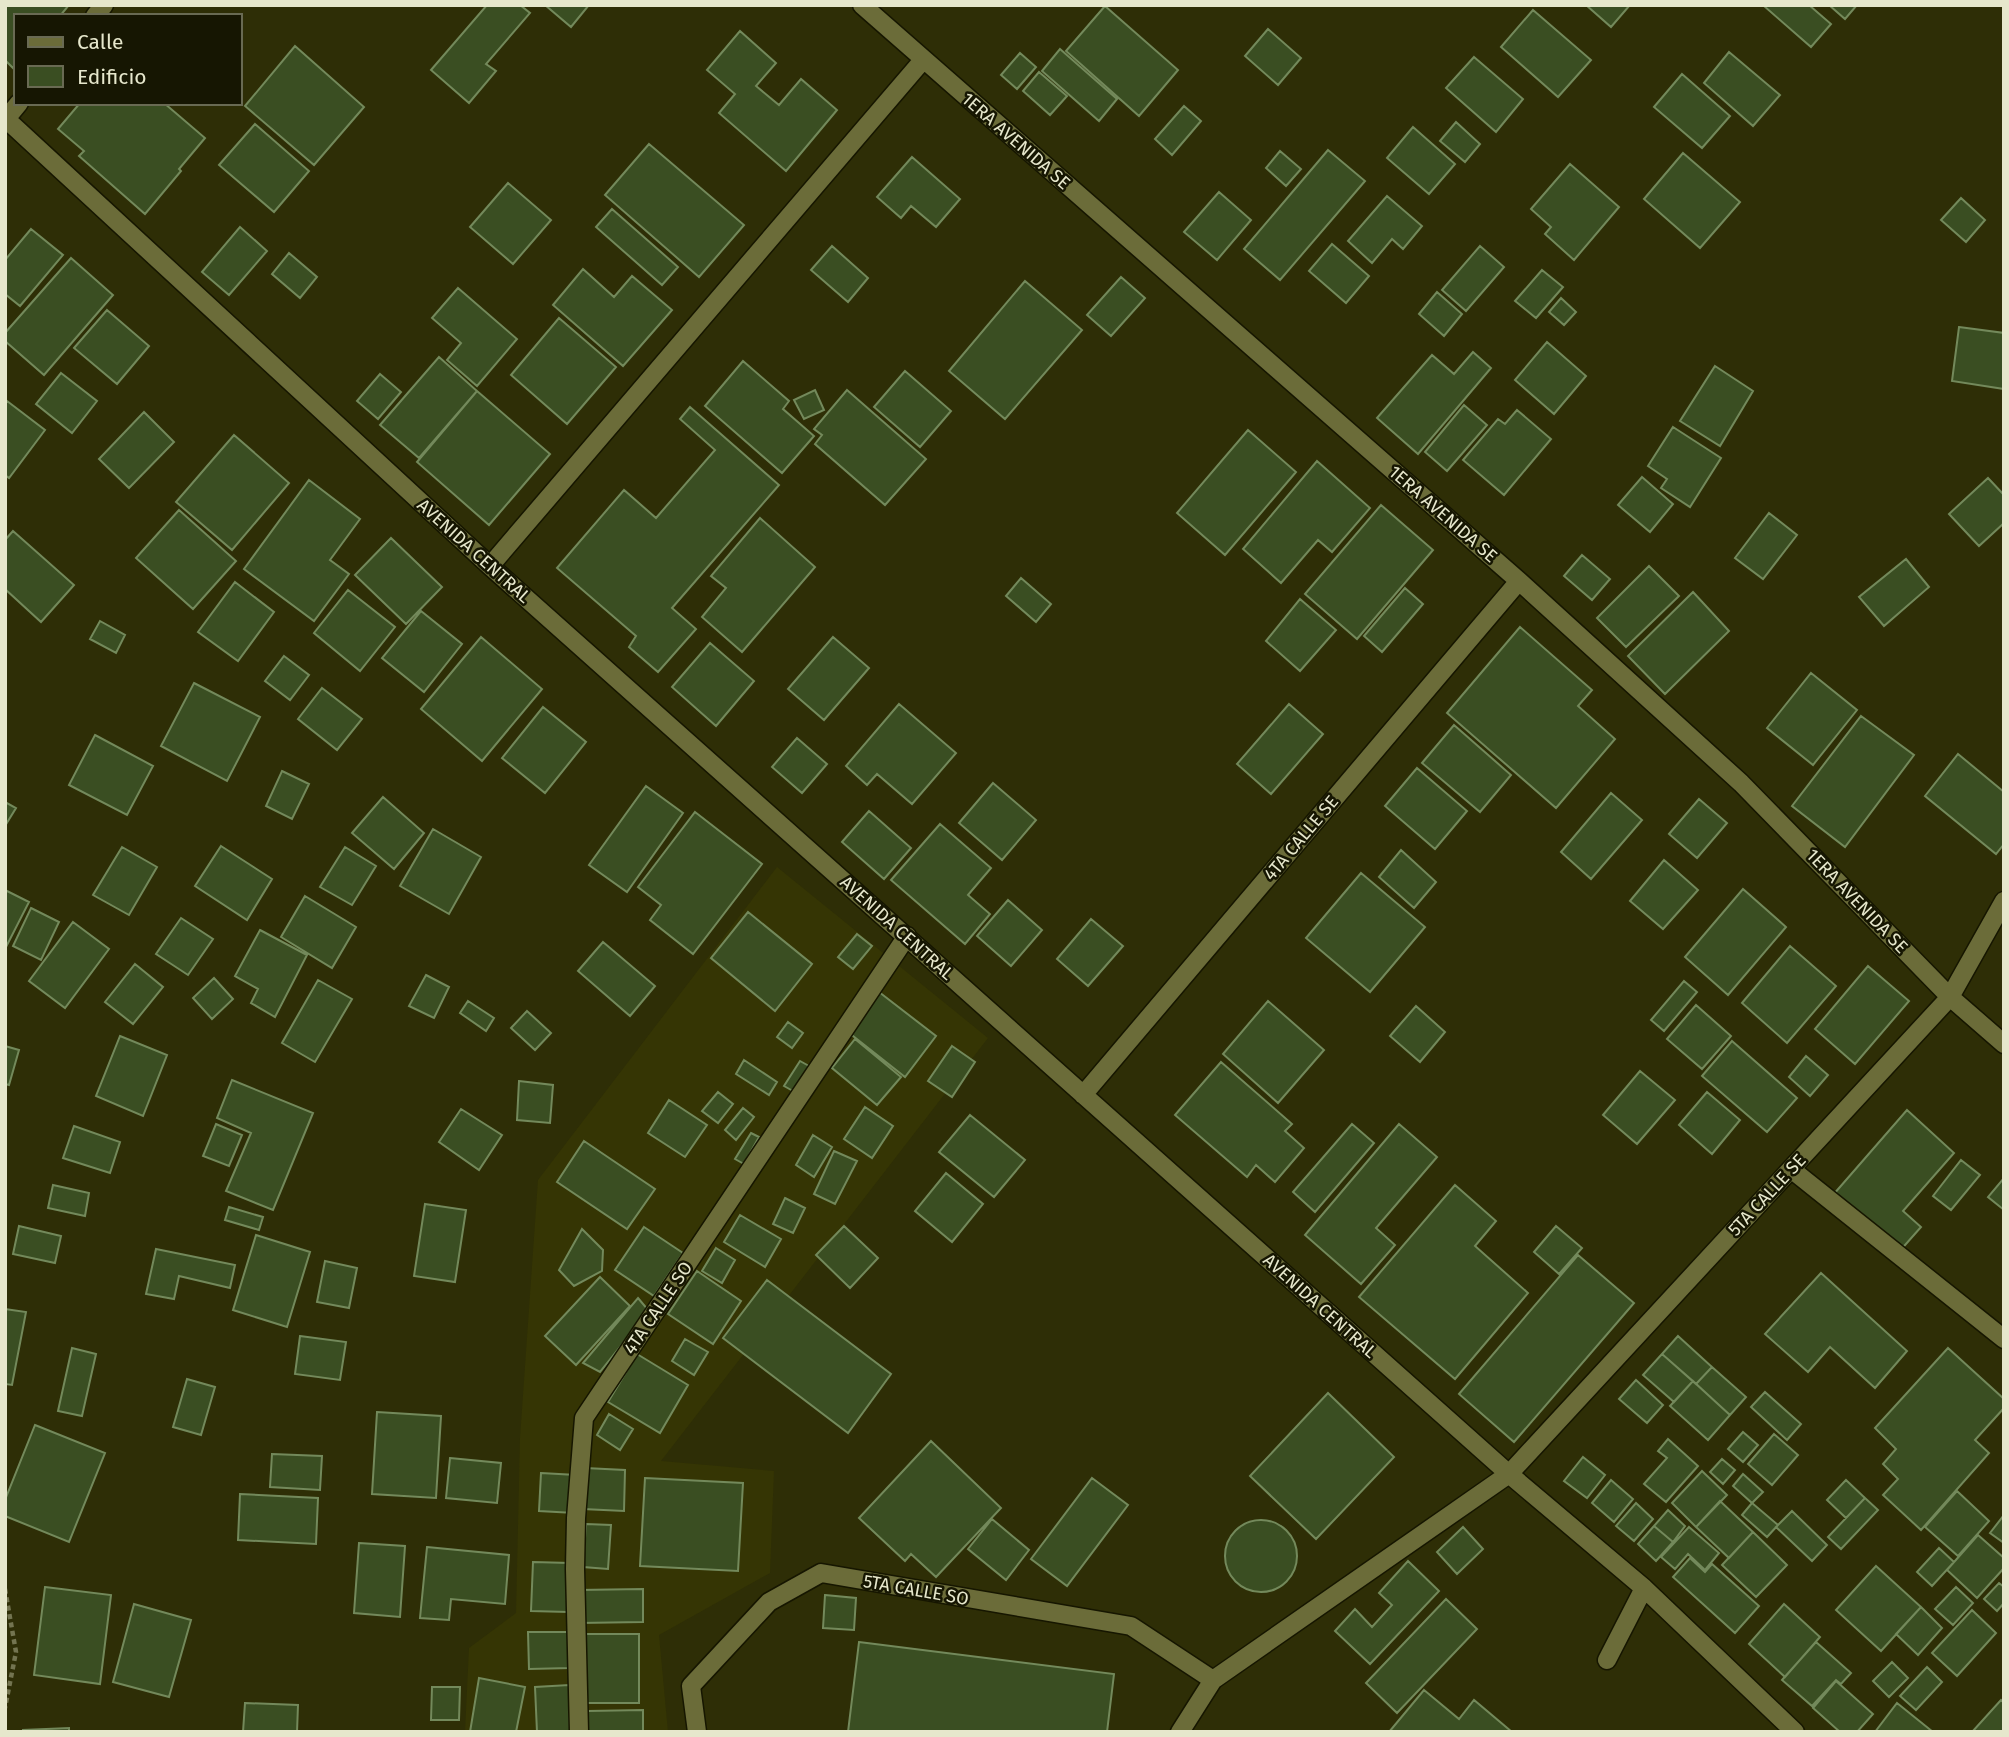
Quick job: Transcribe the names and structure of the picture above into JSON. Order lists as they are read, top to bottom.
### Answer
{
  "streets": {
    "street": [
      "1ERA AVENIDA SE",
      "AVENIDA CENTRAL",
      "4TA CALLE SE",
      "5TA CALLE SE",
      "4TA CALLE SO",
      "5TA CALLE SO"
    ]
  },
  "crossings": [
    ["1ERA AVENIDA SE", "4TA CALLE SE"],
    ["1ERA AVENIDA SE", "5TA CALLE SE"],
    ["AVENIDA CENTRAL", "4TA CALLE SE"],
    ["AVENIDA CENTRAL", "5TA CALLE SE"],
    ["AVENIDA CENTRAL", "4TA CALLE SO"]
  ],
  "legend": ["Calle", "Edificio"]
}
